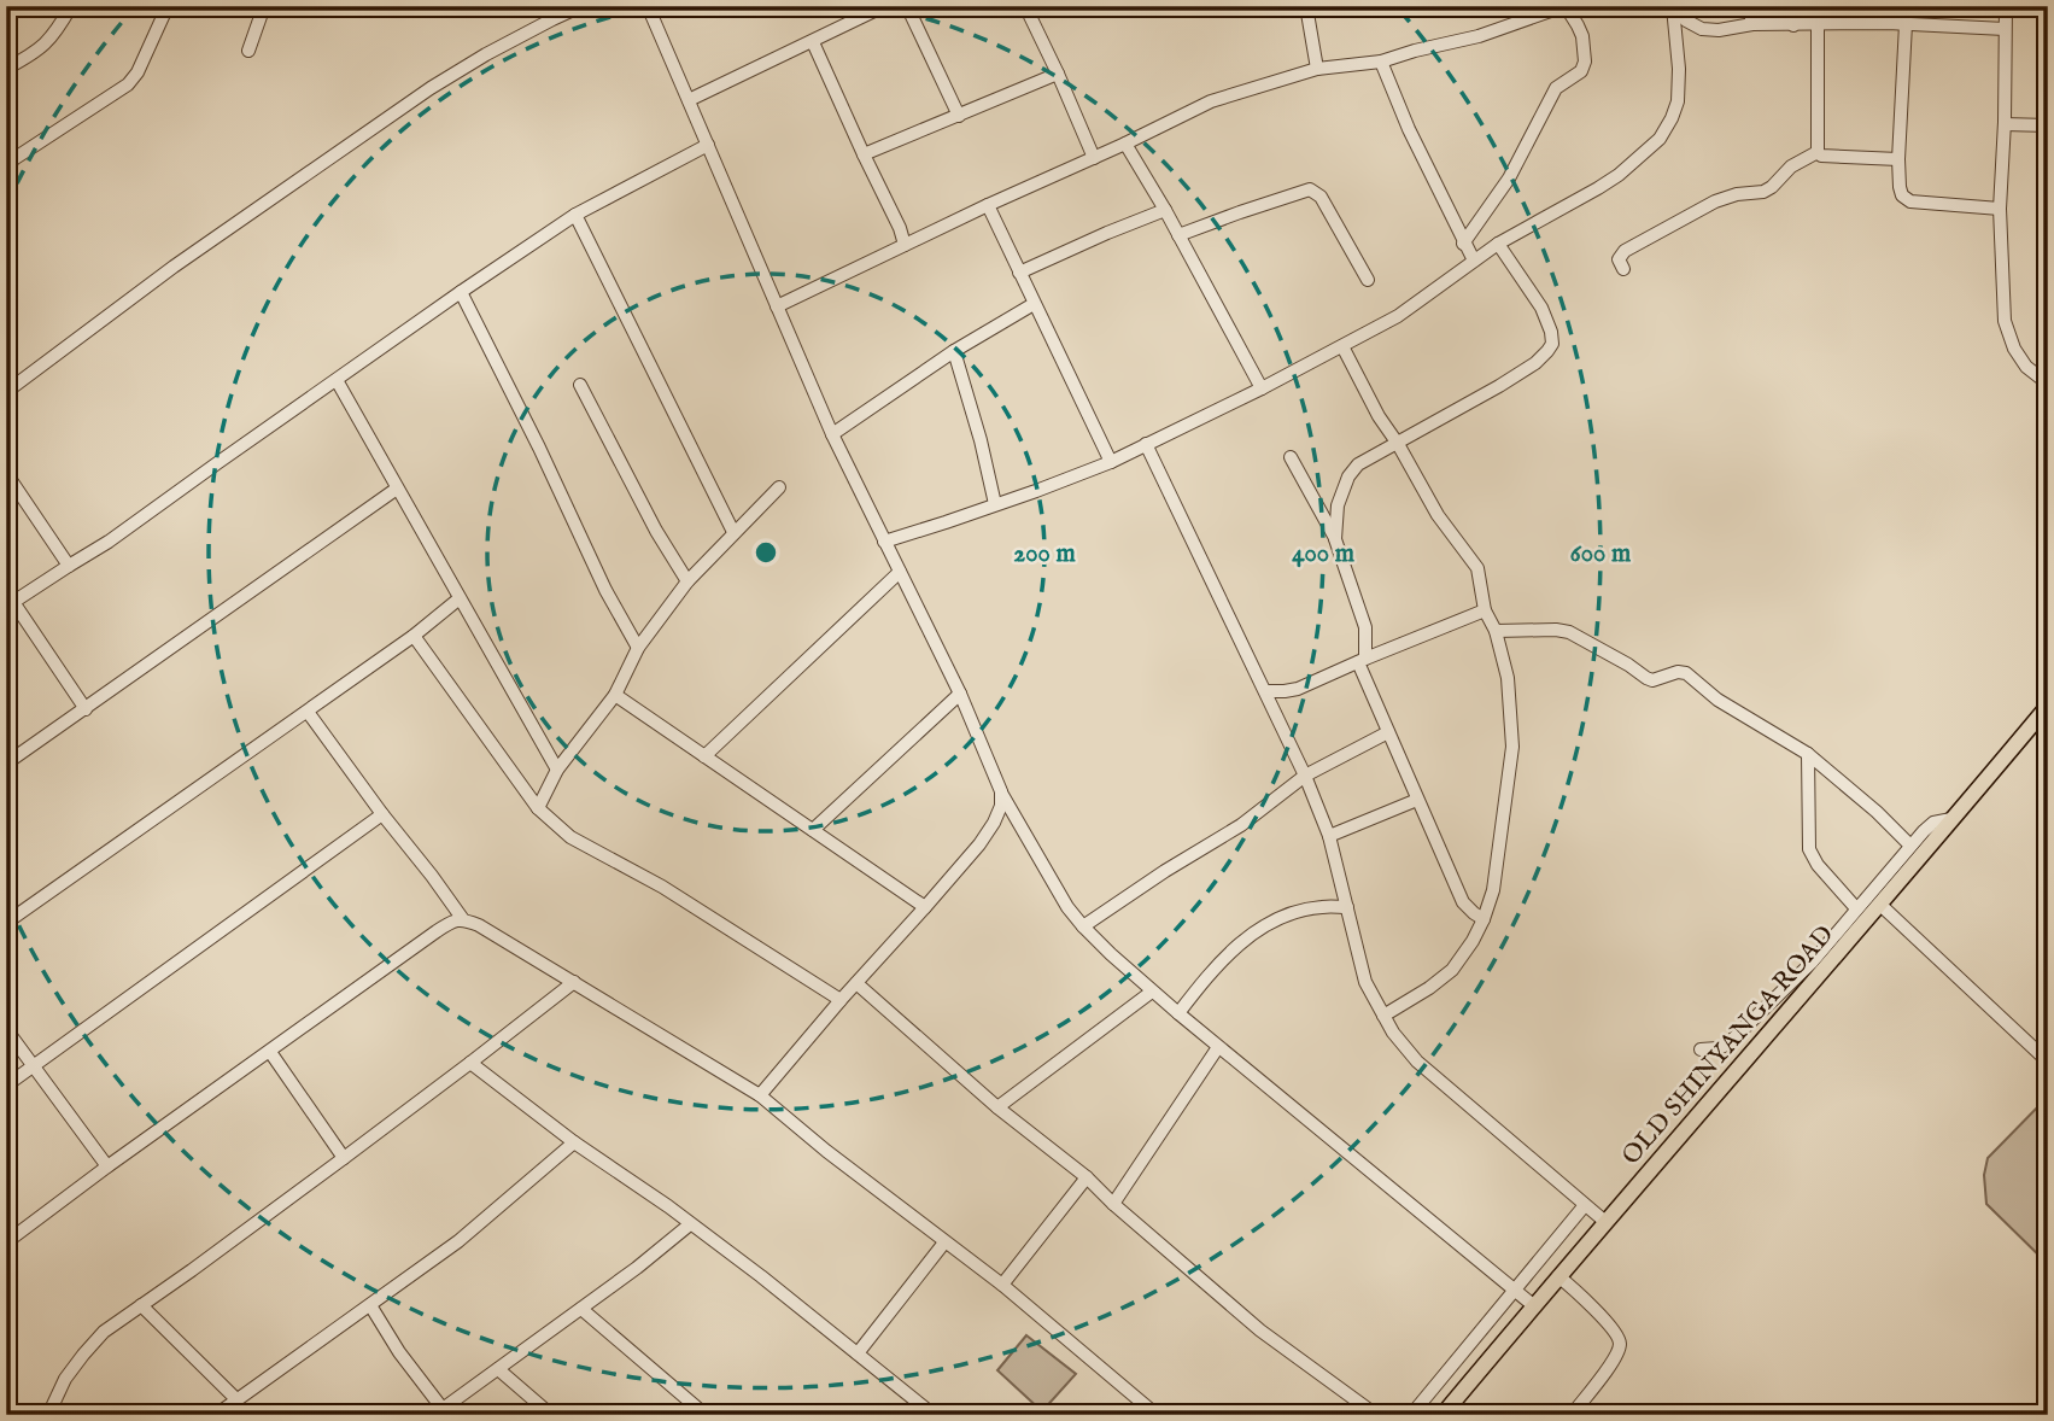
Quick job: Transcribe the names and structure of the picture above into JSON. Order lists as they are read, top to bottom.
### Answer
{
  "streets": {
    "main road": ["OLD SHINYANGA ROAD"]
  },
  "rings": ["200 m", "400 m", "600 m"]
}
